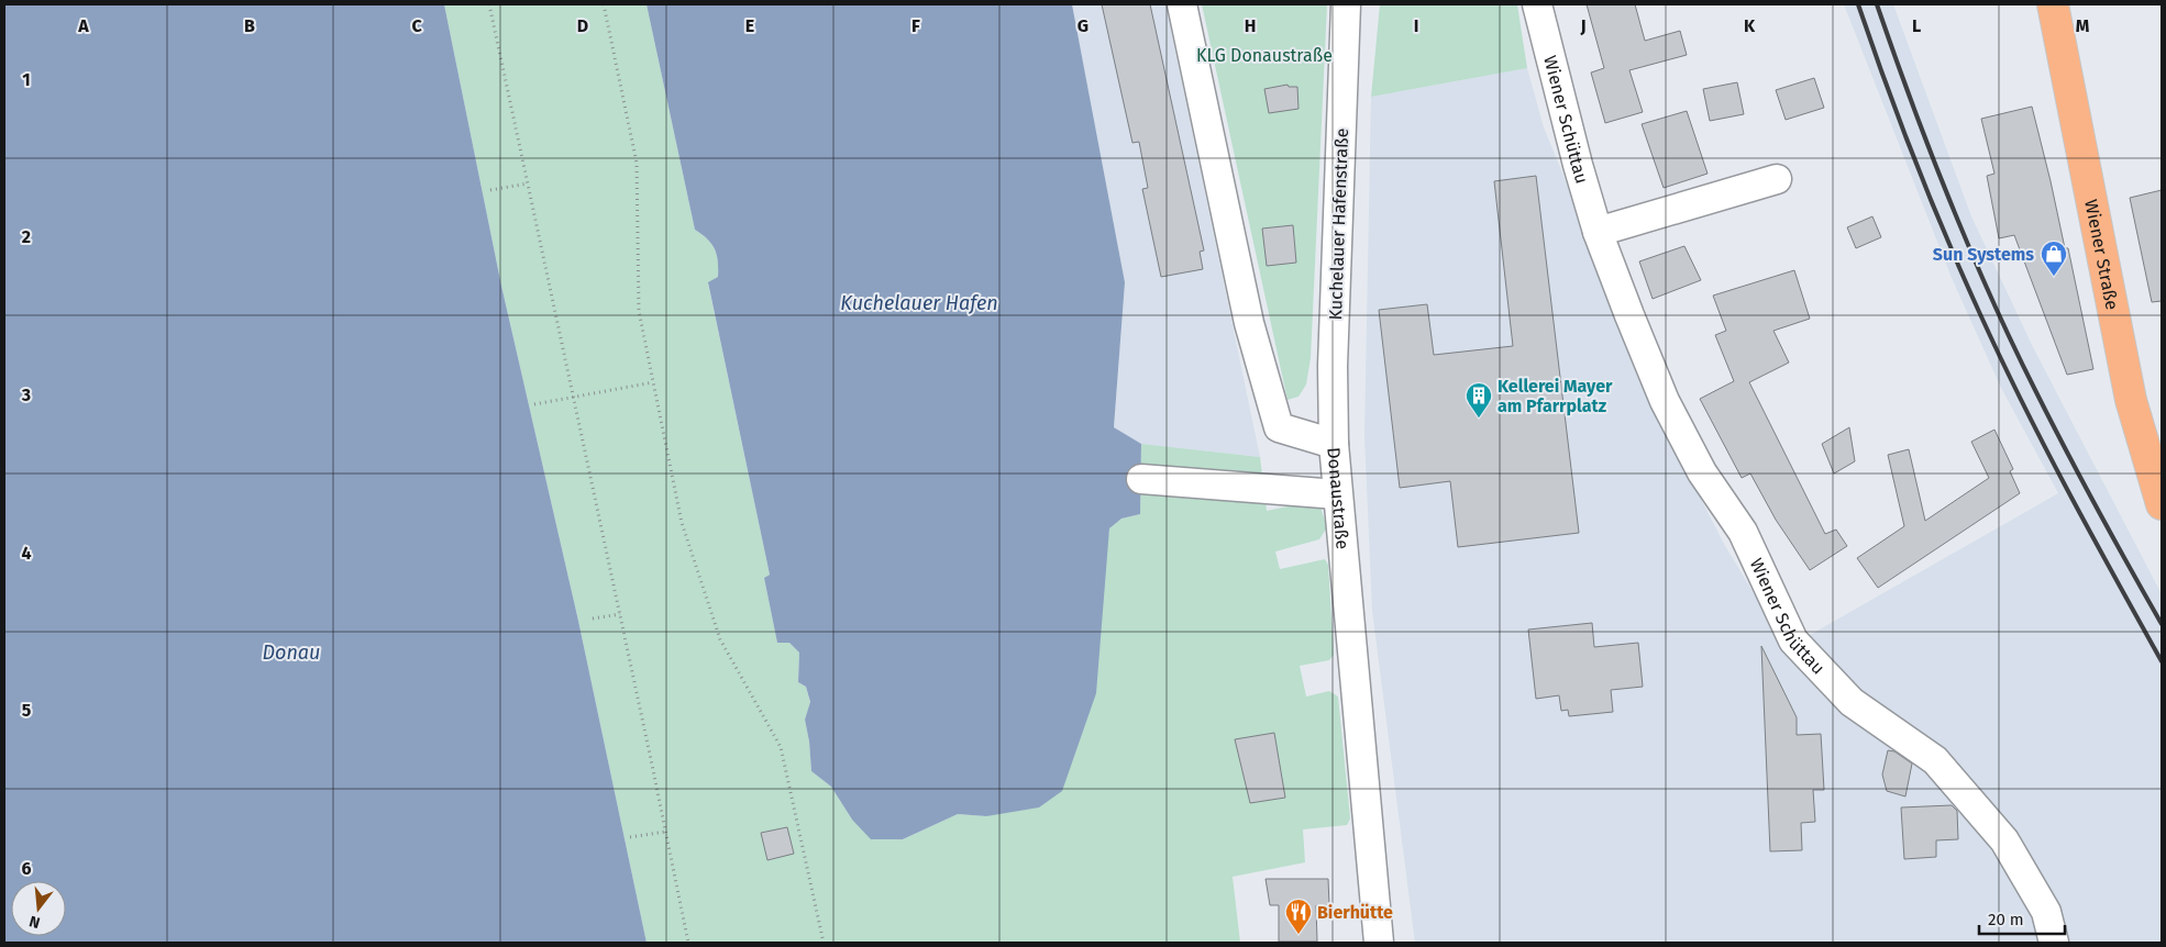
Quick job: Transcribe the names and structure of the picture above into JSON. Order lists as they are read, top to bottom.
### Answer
{
  "streets": {
    "main road": ["Wiener Straße"],
    "street": ["Wiener Schüttau", "Kuchelauer Hafenstraße", "Donaustraße"]
  },
  "crossings": [
    ["Kuchelauer Hafenstraße", "Donaustraße"]
  ],
  "water": ["Kuchelauer Hafen", "Donau"],
  "parks": ["KLG Donaustraße"],
  "places": {
    "shop": ["Sun Systems"],
    "building": ["Kellerei Mayer am Pfarrplatz"],
    "restaurant": ["Bierhütte"]
  },
  "scale_bar": "20 m",
  "north": "bottom",
  "grid": {
    "columns": [
      "A",
      "B",
      "C",
      "D",
      "E",
      "F",
      "G",
      "H",
      "I",
      "J",
      "K",
      "L",
      "M"
    ],
    "rows": [
      "1",
      "2",
      "3",
      "4",
      "5",
      "6"
    ]
  }
}
